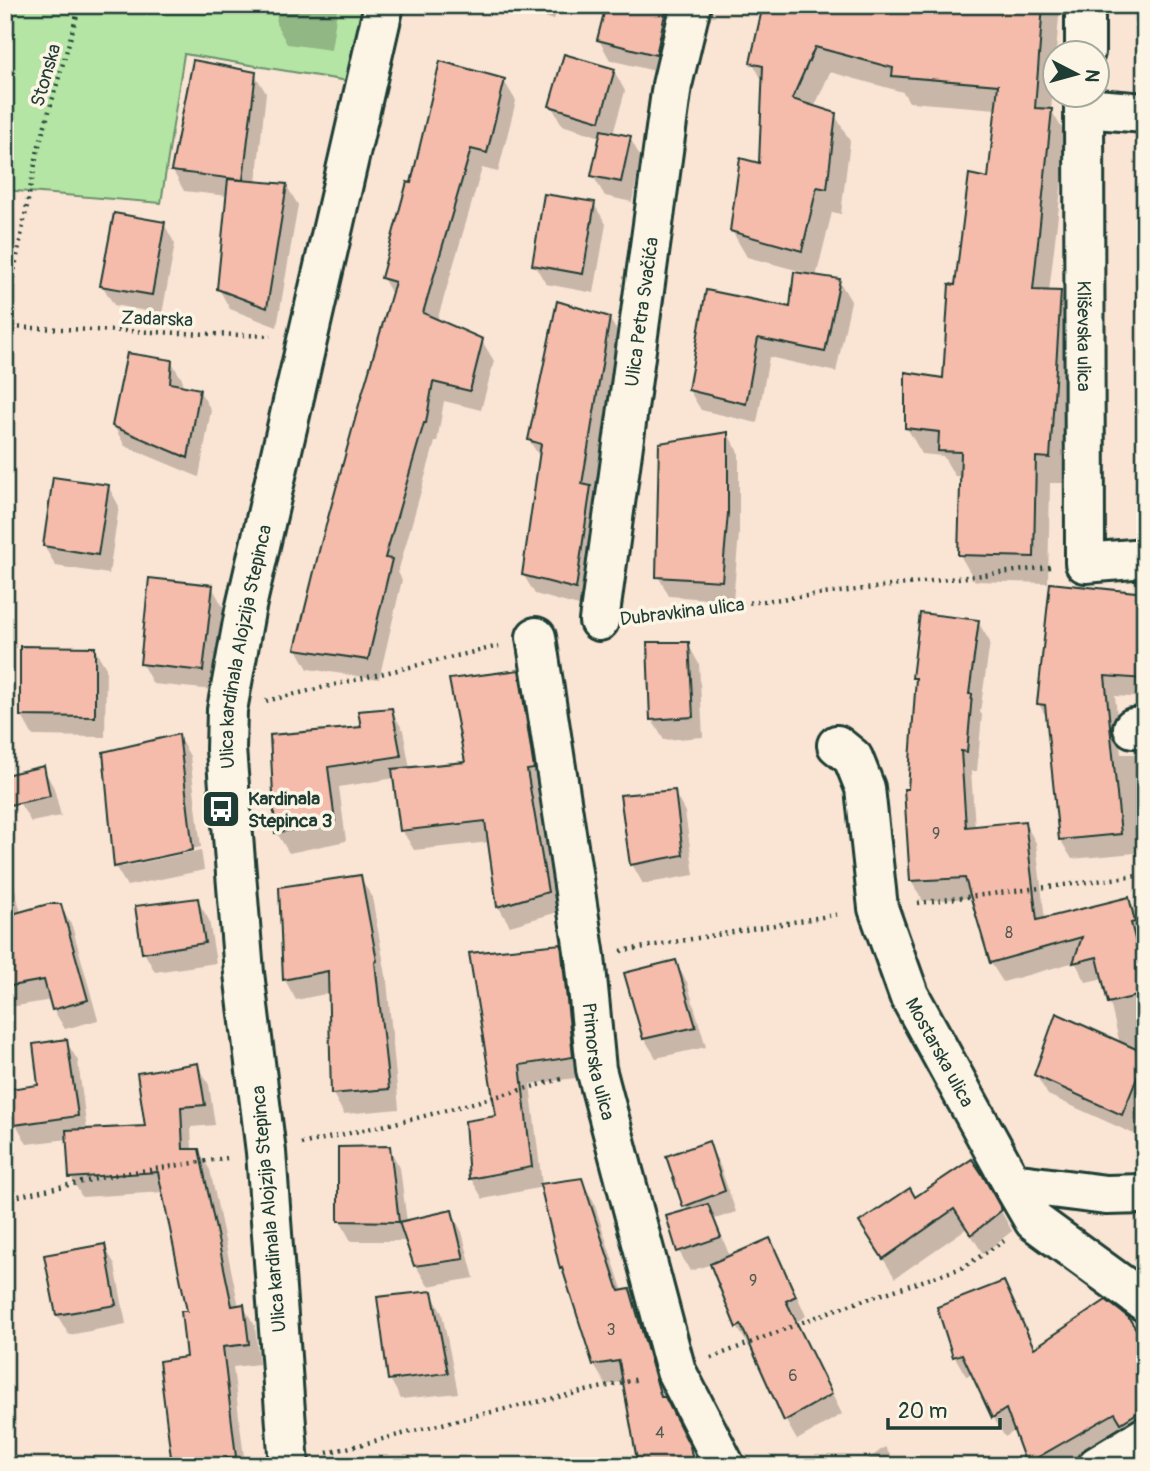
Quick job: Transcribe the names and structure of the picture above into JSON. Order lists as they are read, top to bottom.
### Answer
{
  "streets": {
    "street": [
      "Ulica Petra Svačića",
      "Kliševska ulica",
      "Ulica kardinala Alojzija Stepinca",
      "Mostarska ulica",
      "Primorska ulica"
    ],
    "path": ["Stonska", "Zadarska", "Dubravkina ulica"]
  },
  "crossings": [
    ["Ulica Petra Svačića", "Dubravkina ulica"],
    ["Zadarska", "Ulica kardinala Alojzija Stepinca"],
    ["Kliševska ulica", "Dubravkina ulica"]
  ],
  "places": {
    "bus stop": ["Kardinala Stepinca 3"]
  },
  "house_numbers": [
    "9",
    "8",
    "9",
    "3",
    "6",
    "4"
  ],
  "scale_bar": "20 m",
  "north": "right"
}
